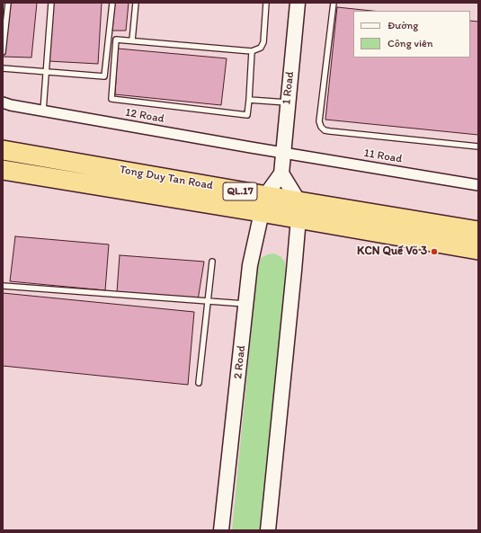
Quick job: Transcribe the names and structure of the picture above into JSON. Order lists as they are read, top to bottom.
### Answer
{
  "streets": {
    "highway": ["Tong Duy Tan Road", "QL.17"],
    "main road": ["1 Road", "2 Road"],
    "street": ["12 Road", "11 Road"]
  },
  "crossings": [
    ["1 Road", "12 Road"],
    ["1 Road", "11 Road"],
    ["12 Road", "11 Road"],
    ["Tong Duy Tan Road", "2 Road"]
  ],
  "places": ["KCN Quế Võ 3"],
  "legend": ["Đường", "Công viên"]
}
